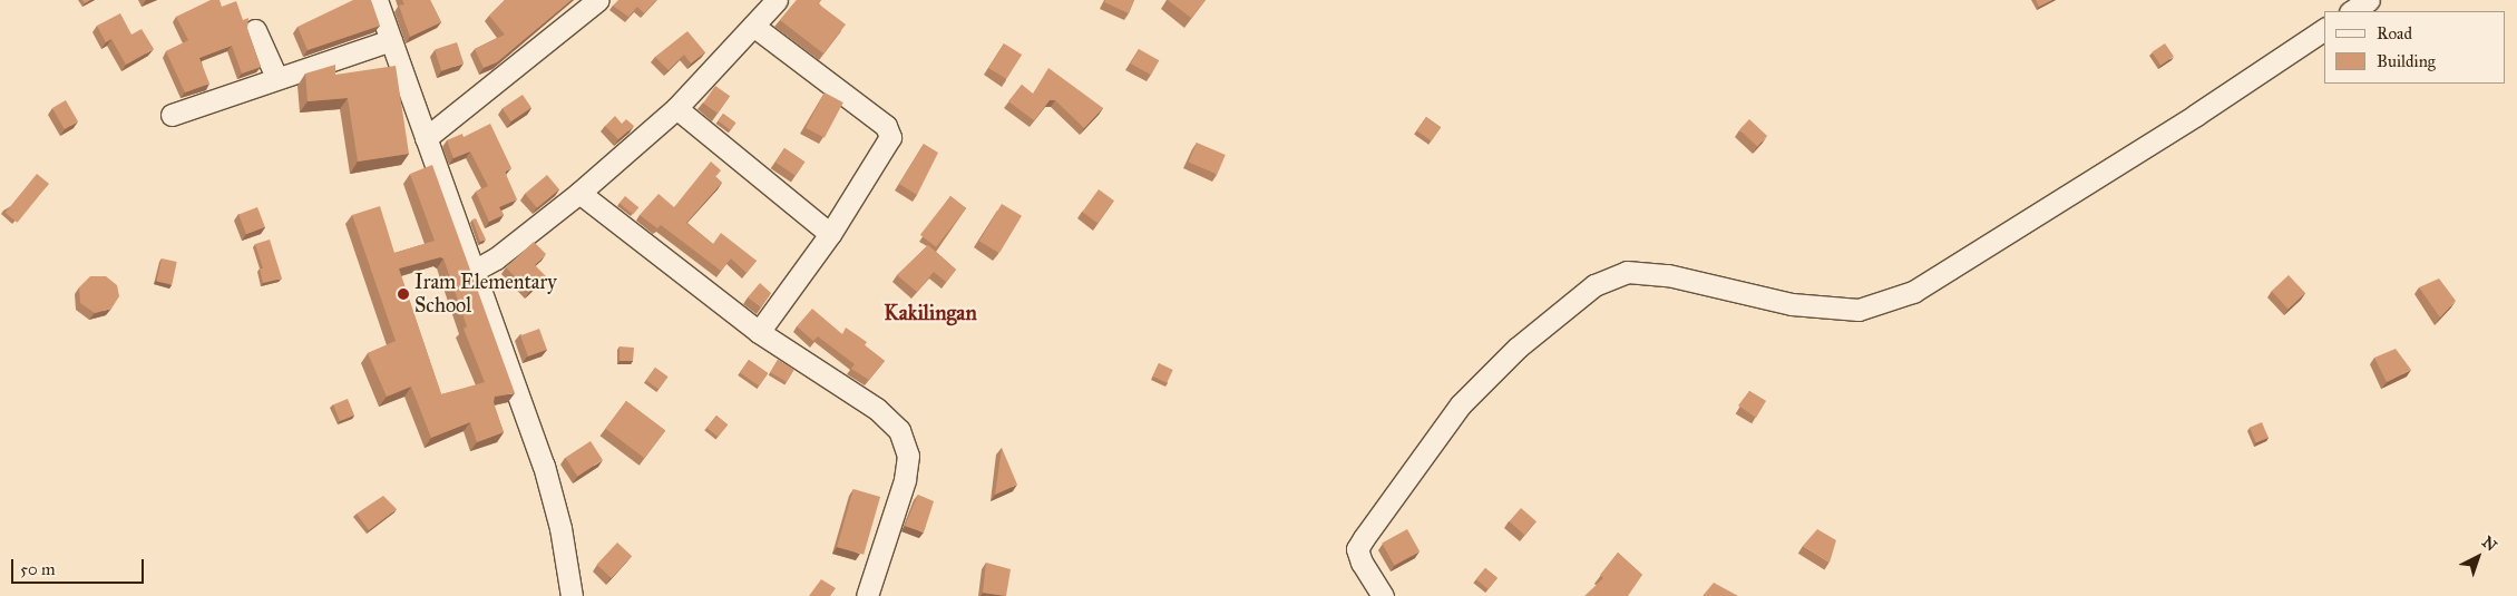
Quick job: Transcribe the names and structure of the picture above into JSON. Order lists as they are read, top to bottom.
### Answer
{
  "districts": ["Kakilingan"],
  "places": ["Iram Elementary School"],
  "legend": ["Road", "Building"],
  "scale_bar": "50 m",
  "north": "top right"
}
